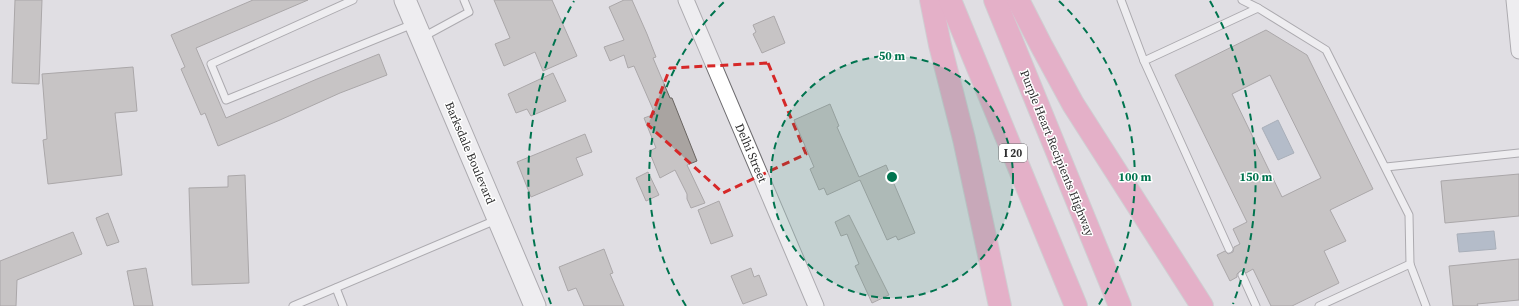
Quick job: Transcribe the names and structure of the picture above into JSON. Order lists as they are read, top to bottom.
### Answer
{
  "streets": {
    "highway": ["I 20", "Purple Heart Recipients Highway"],
    "main road": ["Barksdale Boulevard"],
    "street": ["Delhi Street"]
  },
  "rings": ["50 m", "100 m", "150 m"]
}
